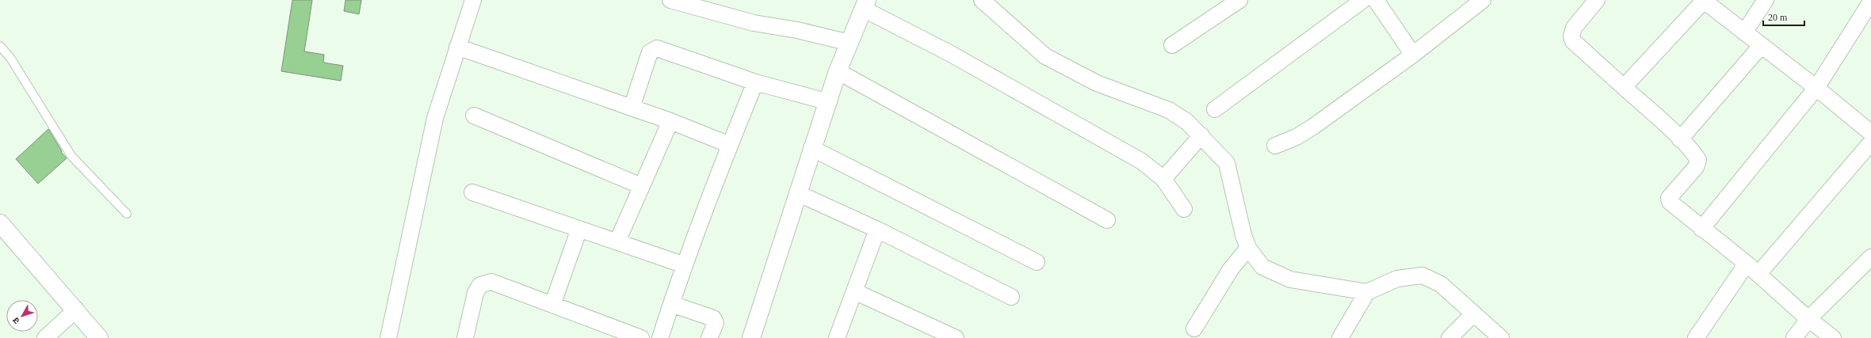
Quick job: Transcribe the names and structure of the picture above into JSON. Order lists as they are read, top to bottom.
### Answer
{
  "scale_bar": "20 m",
  "north": "bottom left"
}
